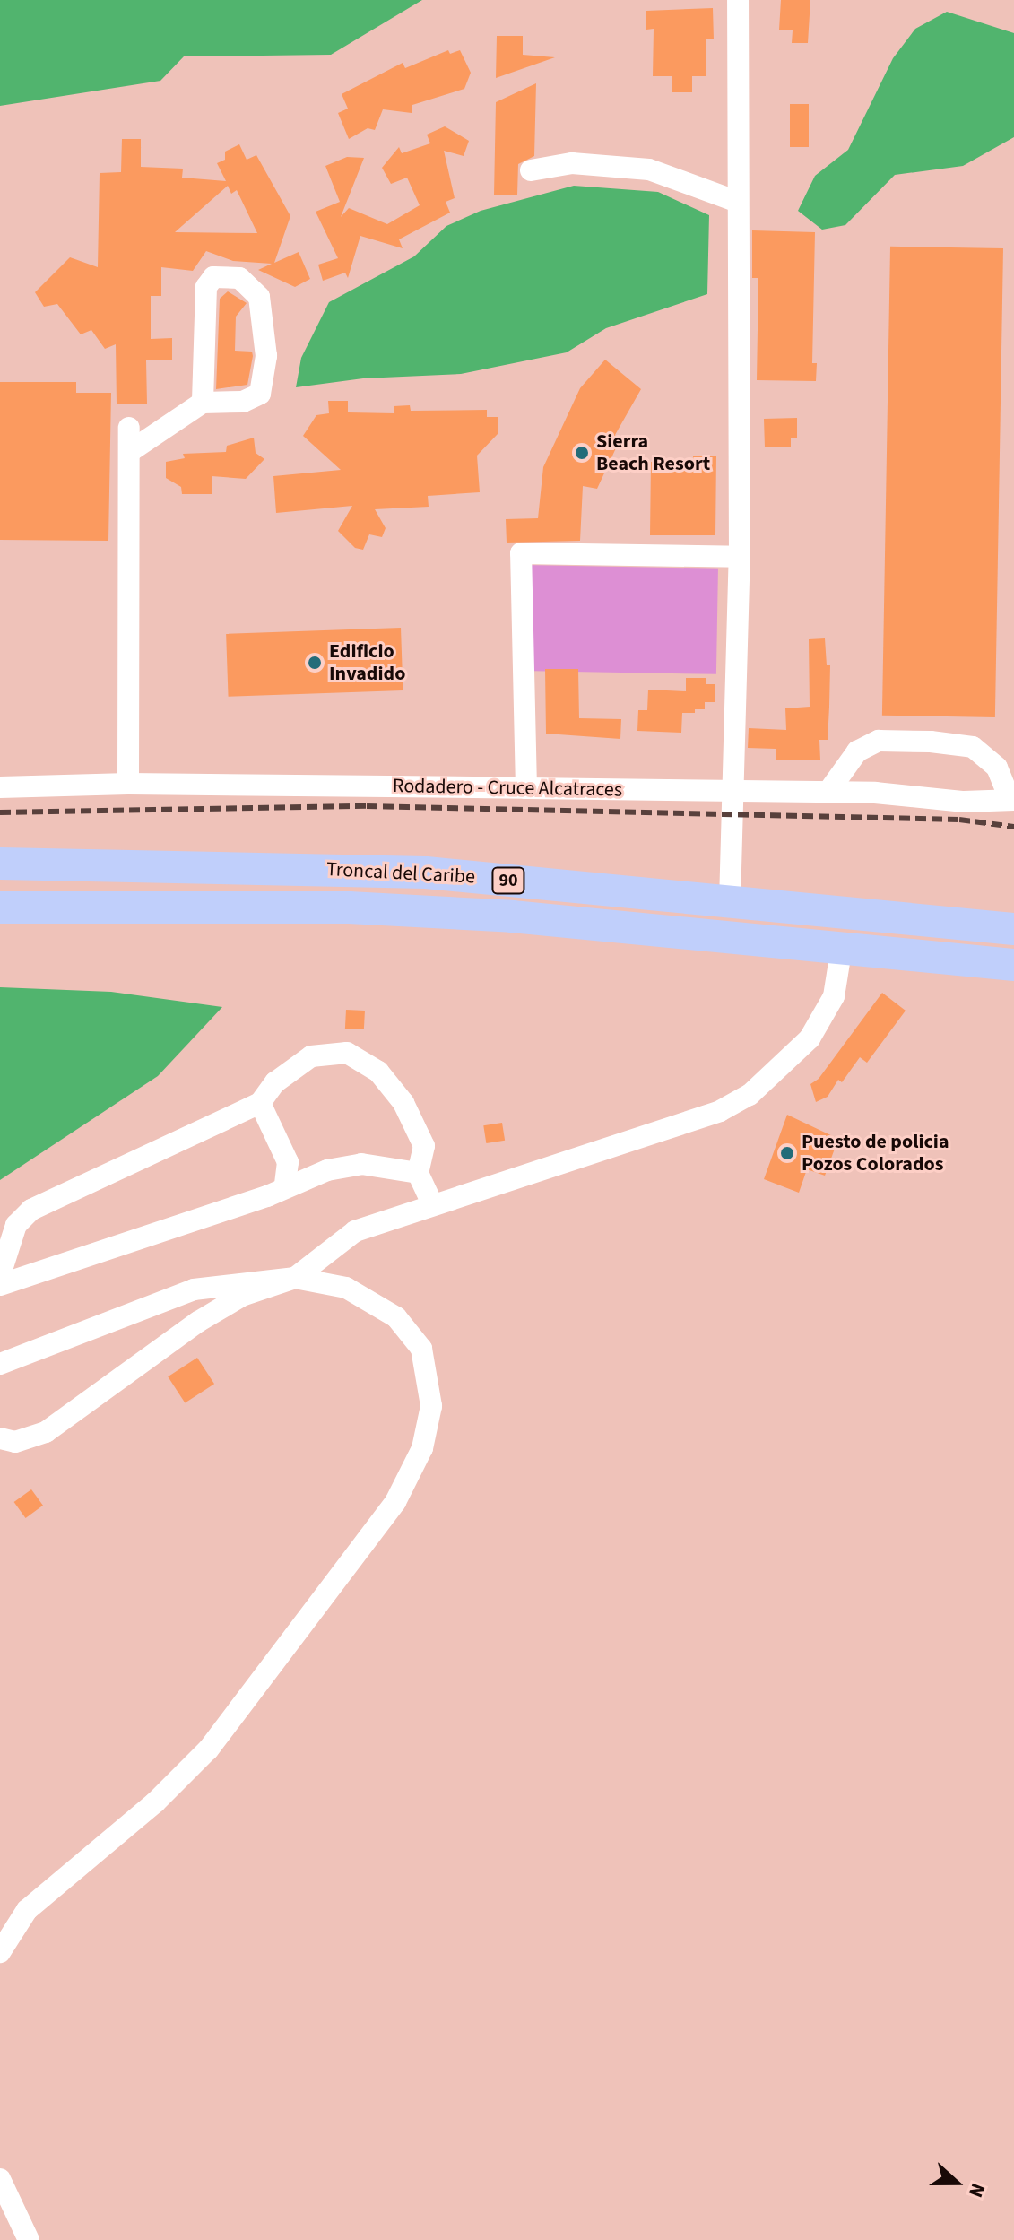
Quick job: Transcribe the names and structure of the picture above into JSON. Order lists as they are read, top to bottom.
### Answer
{
  "streets": {
    "highway": ["Troncal del Caribe", "90"],
    "street": ["Rodadero - Cruce Alcatraces"]
  },
  "places": ["Sierra Beach Resort", "Edificio Invadido", "Puesto de policia Pozos Colorados"],
  "north": "right"
}
